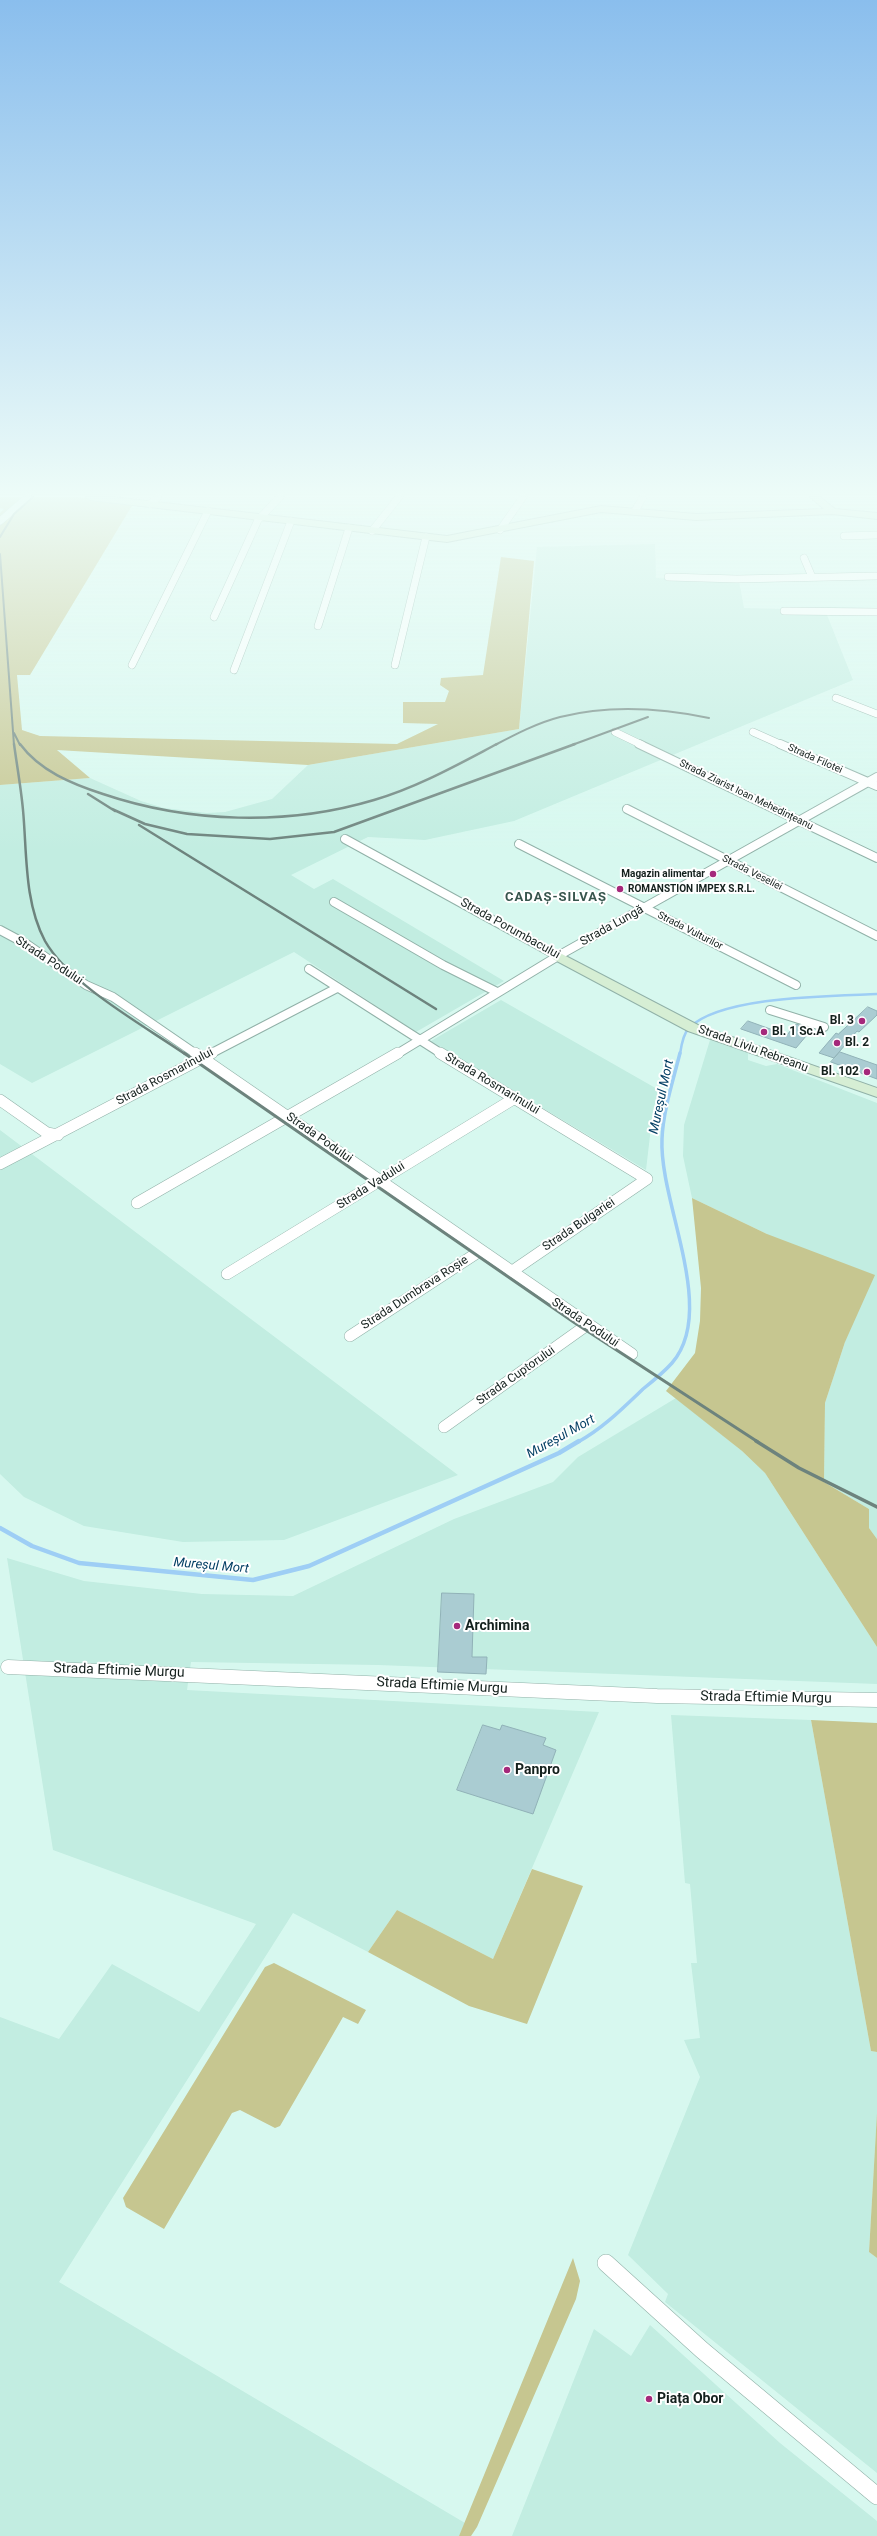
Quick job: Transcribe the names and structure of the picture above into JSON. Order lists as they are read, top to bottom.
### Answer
{
  "streets": {
    "street": [
      "Strada Filotei",
      "Strada Ziarist Ioan Mehedințeanu",
      "Strada Veseliei",
      "Strada Lungă",
      "Strada Porumbacului",
      "Strada Vulturilor",
      "Strada Podului",
      "Strada Liviu Rebreanu",
      "Strada Rosmarinului",
      "Strada Vadului",
      "Strada Bulgariei",
      "Strada Dumbrava Roșie",
      "Strada Cuptorului",
      "Strada Eftimie Murgu"
    ]
  },
  "crossings": [
    ["Strada Filotei", "Strada Lungă"],
    ["Strada Ziarist Ioan Mehedințeanu", "Strada Lungă"],
    ["Strada Veseliei", "Strada Lungă"],
    ["Strada Lungă", "Strada Porumbacului"],
    ["Strada Lungă", "Strada Vulturilor"],
    ["Strada Lungă", "Strada Podului"],
    ["Strada Lungă", "Strada Rosmarinului"],
    ["Strada Porumbacului", "Strada Liviu Rebreanu"],
    ["Strada Podului", "Strada Rosmarinului"],
    ["Strada Podului", "Strada Vadului"],
    ["Strada Podului", "Strada Bulgariei"],
    ["Strada Podului", "Strada Dumbrava Roșie"],
    ["Strada Podului", "Strada Cuptorului"],
    ["Strada Rosmarinului", "Strada Vadului"],
    ["Strada Rosmarinului", "Strada Bulgariei"]
  ],
  "districts": ["CADAȘ-SILVAȘ"],
  "water": ["Mureșul Mort"],
  "places": [
    "Magazin alimentar",
    "ROMANSTION IMPEX S.R.L.",
    "Bl. 3",
    "Bl. 1 Sc.A",
    "Bl. 2",
    "Bl. 102",
    "Archimina",
    "Panpro",
    "Piața Obor"
  ]
}
